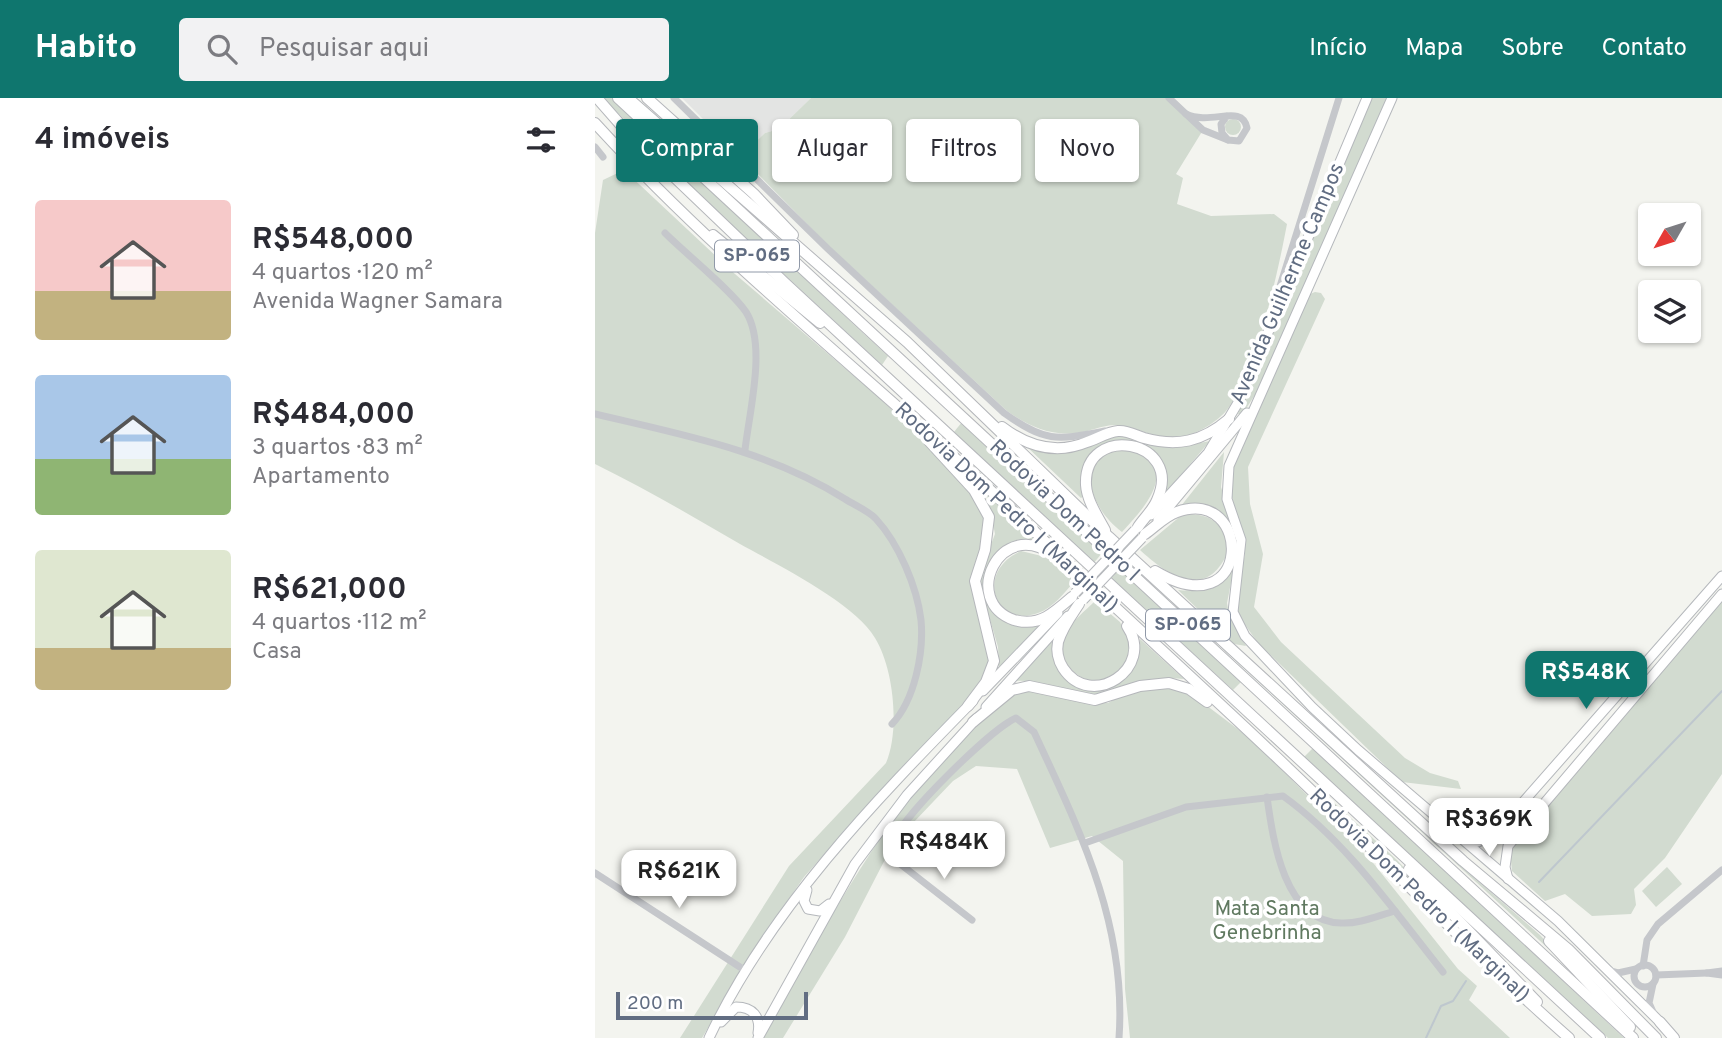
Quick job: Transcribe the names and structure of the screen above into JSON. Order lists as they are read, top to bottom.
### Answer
{
  "streets": {
    "highway": ["SP-065", "Rodovia Dom Pedro I (Marginal)", "Rodovia Dom Pedro I"],
    "main road": ["Avenida Guilherme Campos"]
  },
  "parks": ["Mata Santa Genebrinha"],
  "scale_bar": "200 m",
  "north": "bottom left",
  "page": {
    "header": "Habito",
    "search": "Pesquisar aqui",
    "nav": [
      "Início",
      "Mapa",
      "Sobre",
      "Contato"
    ],
    "heading": "4 imóveis",
    "chip": [
      "Comprar",
      "Alugar",
      "Filtros",
      "Novo"
    ],
    "list": [
      {
        "name": "R$548,000",
        "note": "4 quartos · 120 m² · Avenida Wagner Samara"
      },
      {
        "name": "R$484,000",
        "note": "3 quartos · 83 m² · Apartamento"
      },
      {
        "name": "R$621,000",
        "note": "4 quartos · 112 m² · Casa"
      }
    ],
    "price": [
      "R$548K",
      "R$369K",
      "R$484K",
      "R$621K"
    ],
    "scale": "200 m"
  }
}
